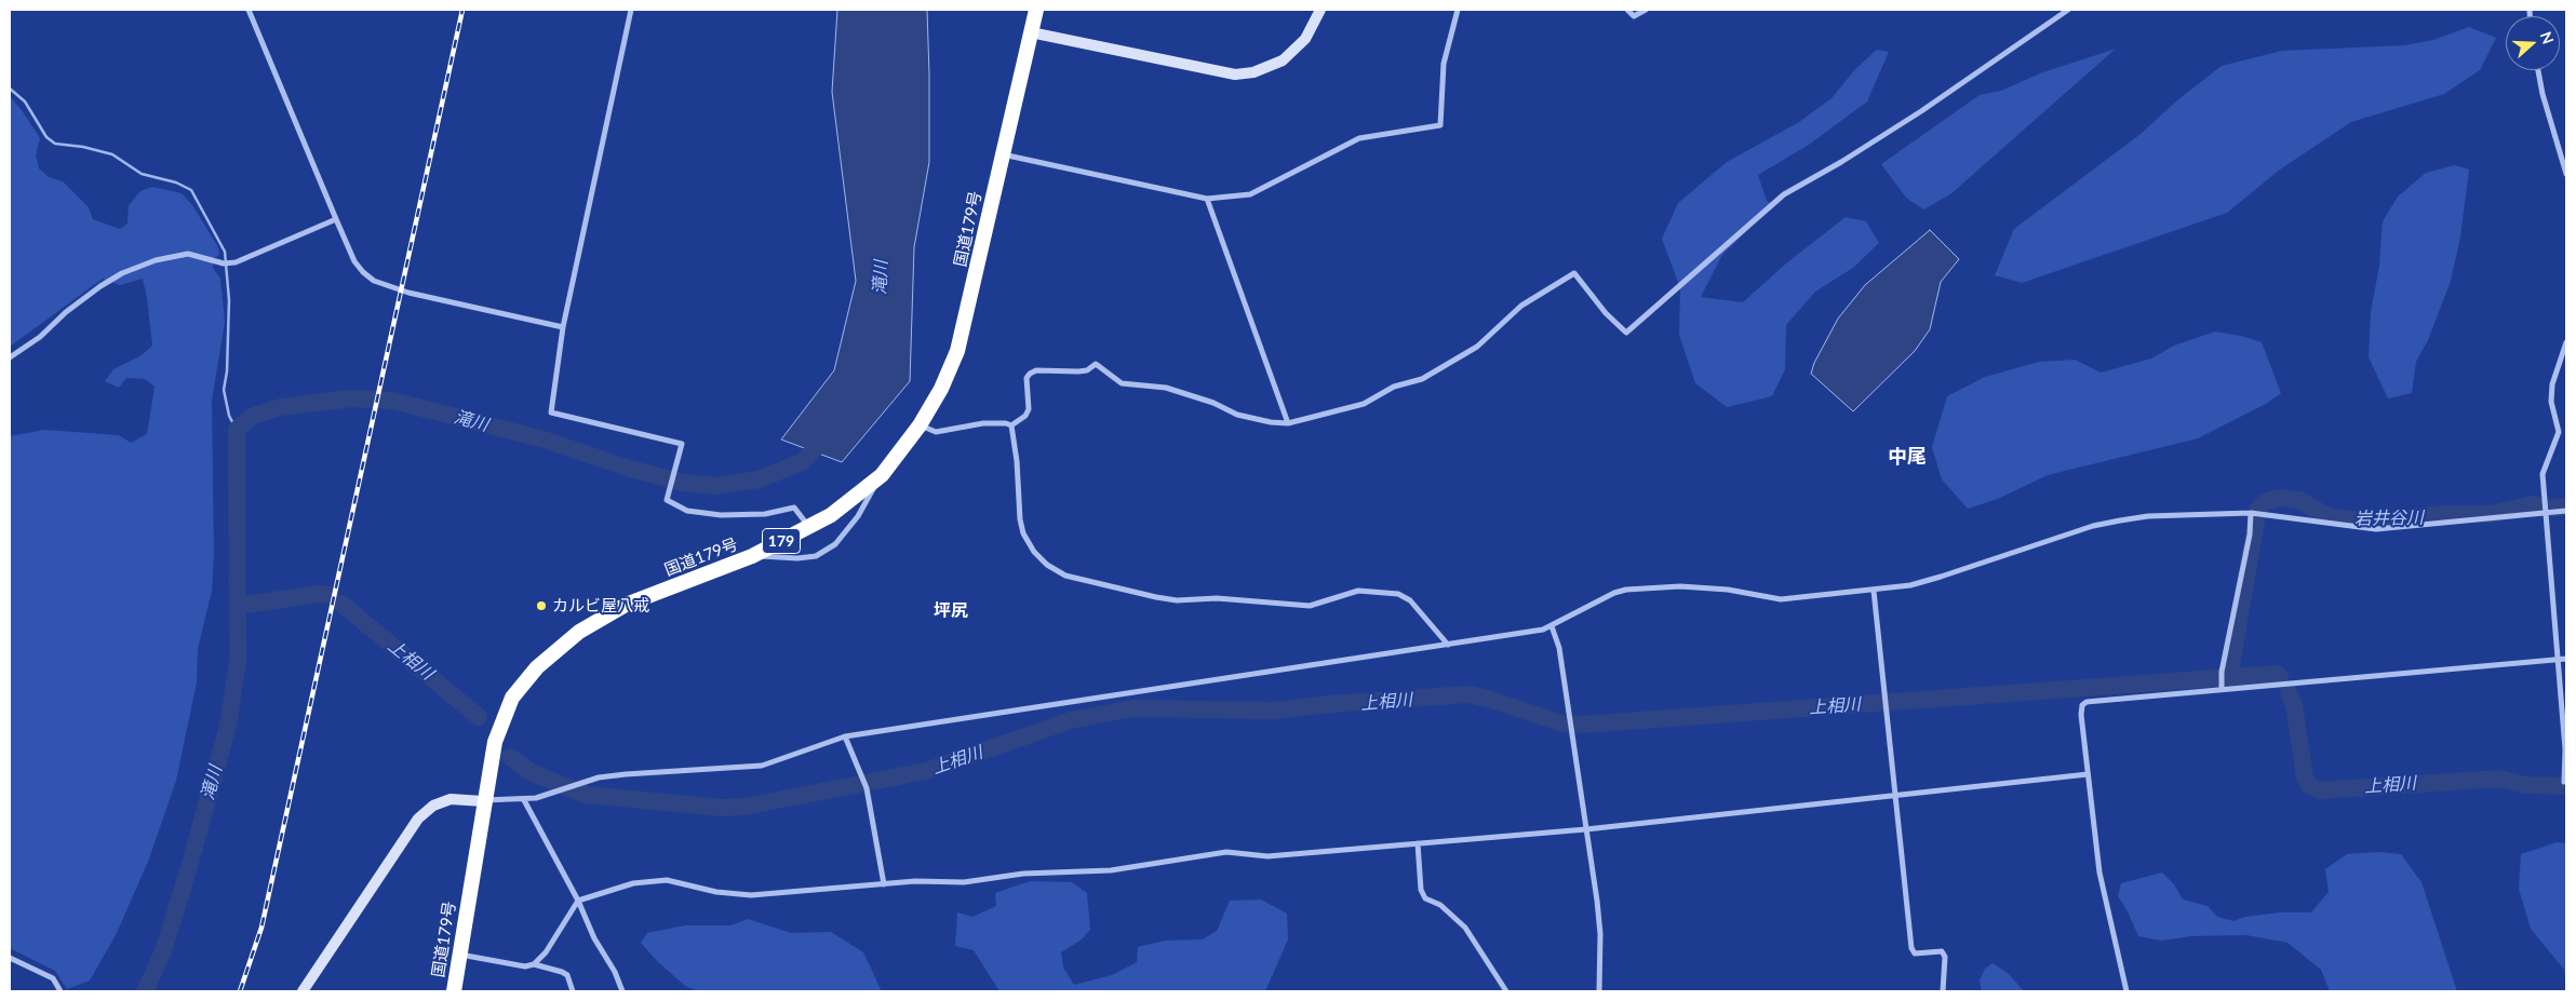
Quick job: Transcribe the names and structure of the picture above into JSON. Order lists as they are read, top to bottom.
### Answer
{
  "streets": {
    "highway": ["国道179号", "179"]
  },
  "districts": ["中尾", "坪尻"],
  "water": ["滝川", "岩井谷川", "上相川"],
  "places": ["カルビ屋八戒"],
  "north": "right"
}
